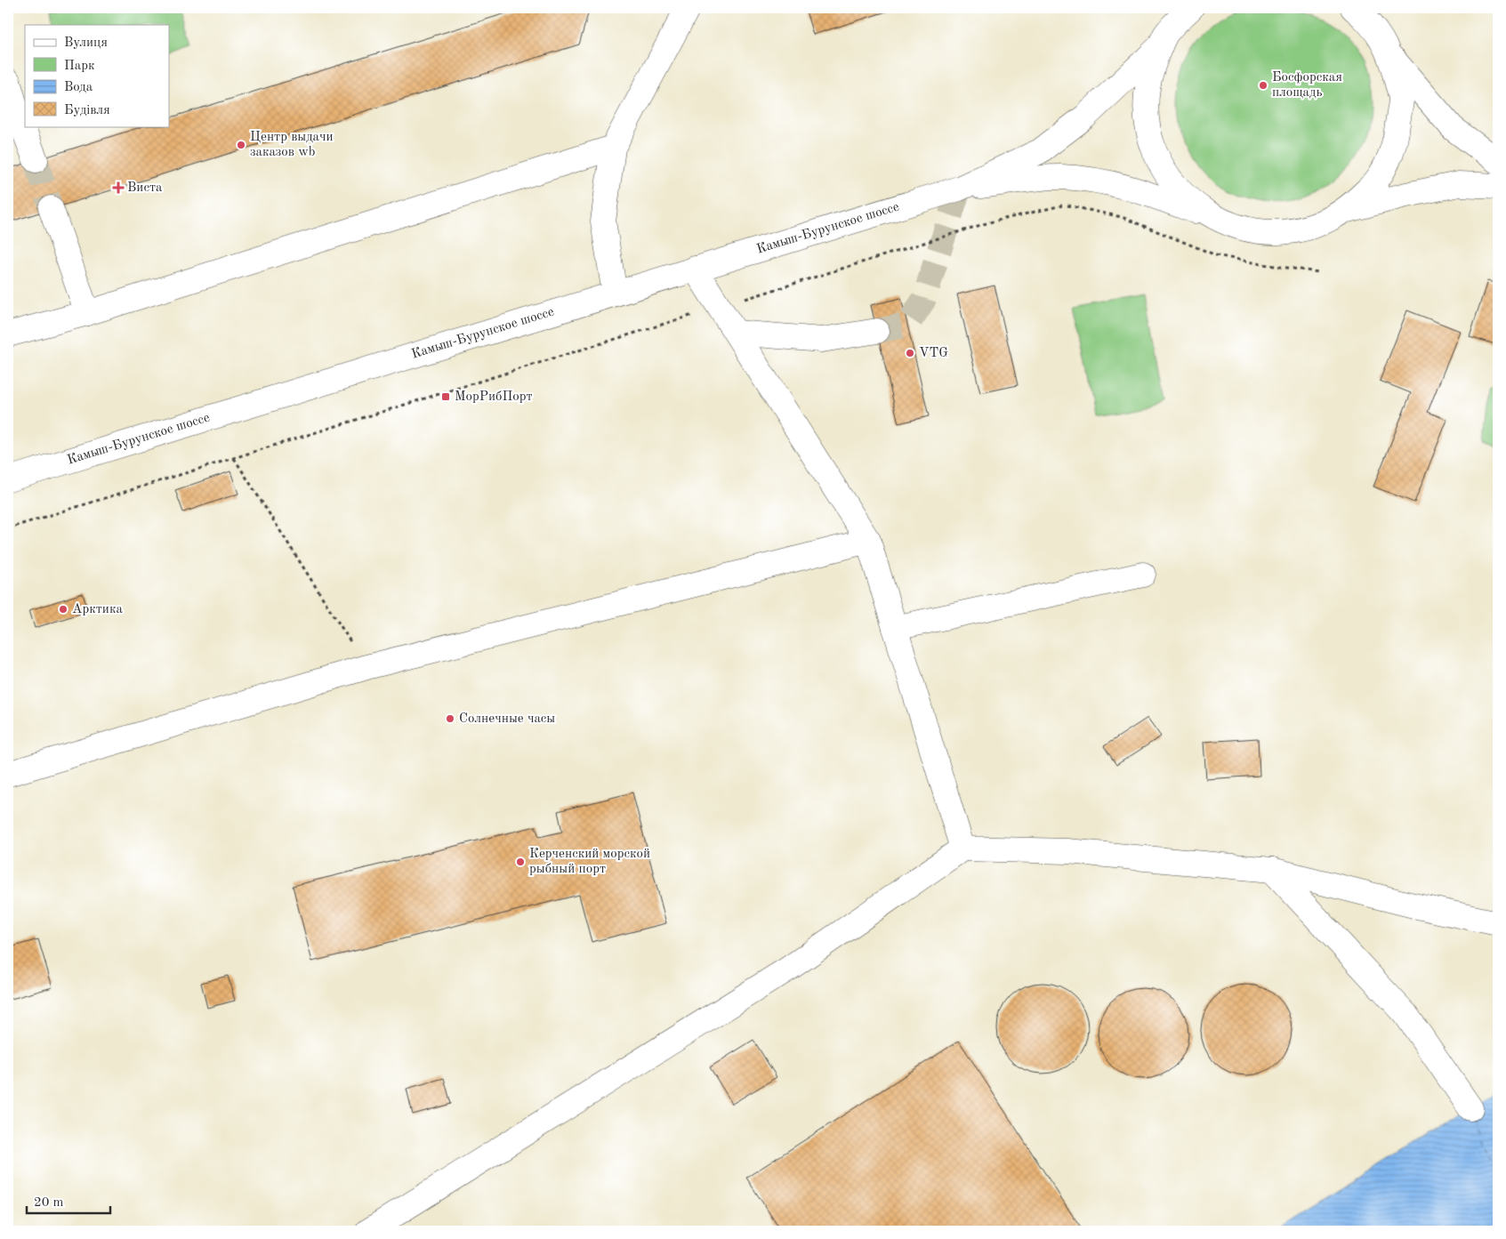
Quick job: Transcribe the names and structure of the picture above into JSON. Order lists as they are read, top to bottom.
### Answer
{
  "streets": {
    "main road": ["Камыш-Бурунское шоссе"]
  },
  "places": {
    "other": [
      "Босфорская площадь",
      "Центр выдачи заказов wb",
      "VTG",
      "Арктика",
      "Солнечные часы",
      "Керченский морской рыбный порт"
    ],
    "health": ["Виста"],
    "transit": ["МорРибПорт"]
  },
  "legend": [
    "Вулиця",
    "Парк",
    "Вода",
    "Будівля"
  ],
  "scale_bar": "20 m"
}
